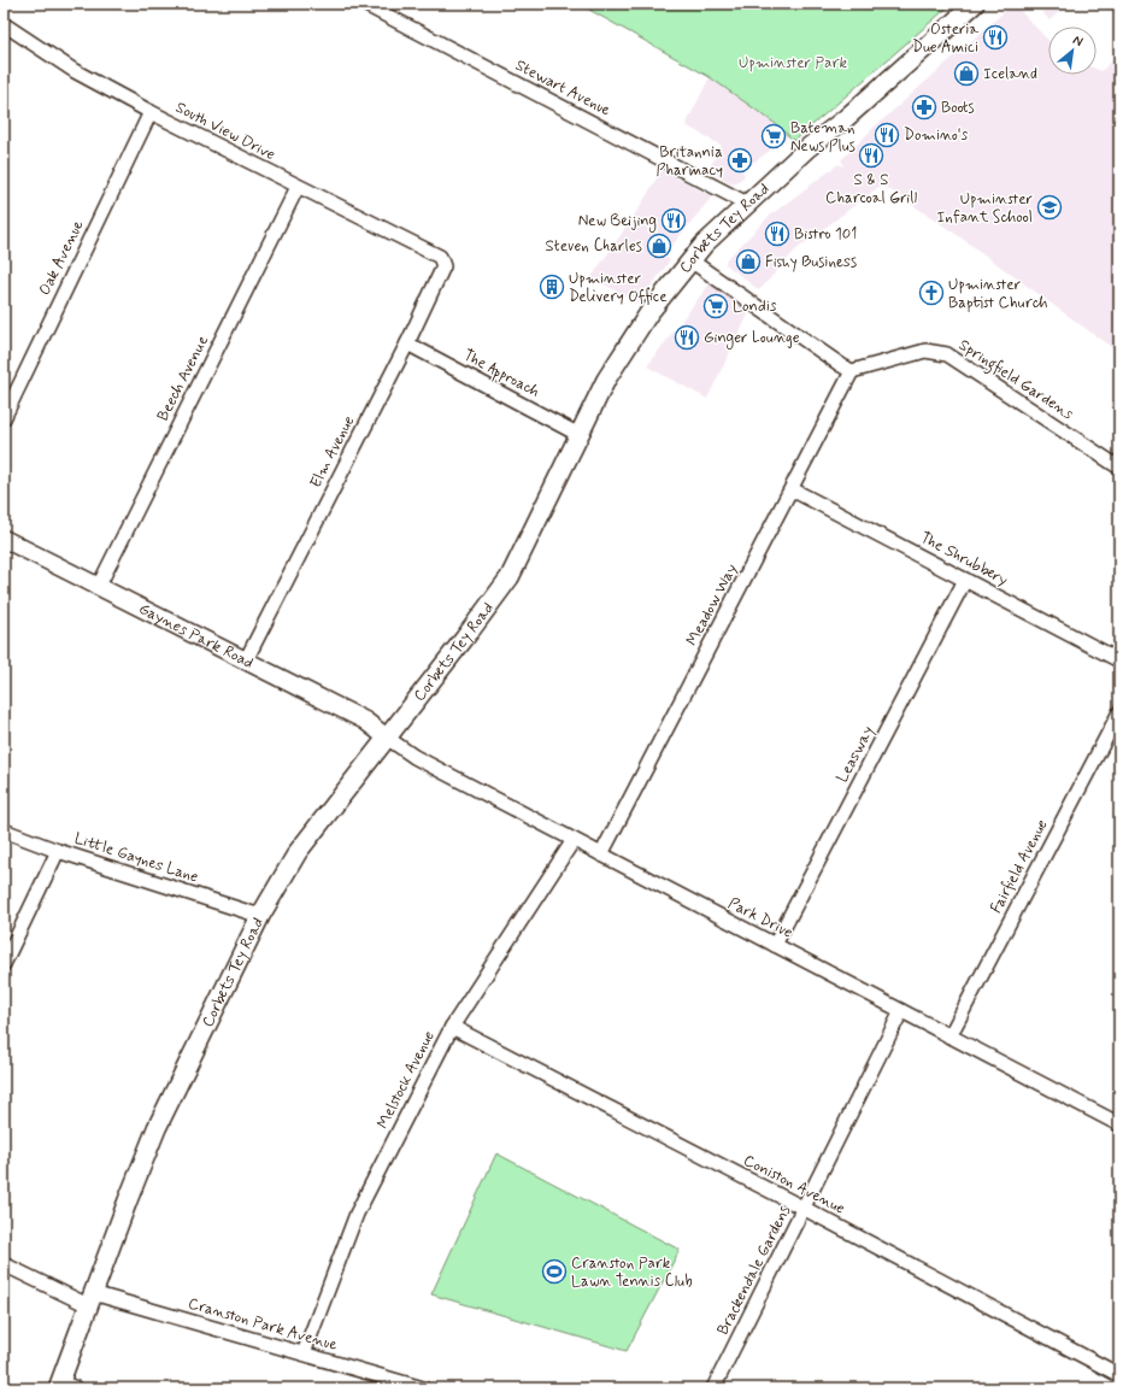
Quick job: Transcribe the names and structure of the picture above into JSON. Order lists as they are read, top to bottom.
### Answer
{
  "streets": {
    "main road": ["Corbets Tey Road"],
    "street": [
      "Stewart Avenue",
      "South View Drive",
      "Oak Avenue",
      "The Approach",
      "Beech Avenue",
      "Springfield Gardens",
      "Elm Avenue",
      "The Shrubbery",
      "Meadow Way",
      "Gaynes Park Road",
      "Leasway",
      "Little Gaynes Lane",
      "Fairfield Avenue",
      "Park Drive",
      "Melstock Avenue",
      "Coniston Avenue",
      "Brackendale Gardens",
      "Cranston Park Avenue"
    ]
  },
  "crossings": [
    ["Stewart Avenue", "Corbets Tey Road"],
    ["South View Drive", "Oak Avenue"],
    ["South View Drive", "Beech Avenue"],
    ["South View Drive", "Elm Avenue"],
    ["Corbets Tey Road", "The Approach"],
    ["Corbets Tey Road", "Gaynes Park Road"],
    ["Corbets Tey Road", "Little Gaynes Lane"],
    ["Corbets Tey Road", "Park Drive"],
    ["Corbets Tey Road", "Cranston Park Avenue"],
    ["The Approach", "Elm Avenue"],
    ["Beech Avenue", "Gaynes Park Road"],
    ["Springfield Gardens", "Meadow Way"],
    ["Elm Avenue", "Gaynes Park Road"],
    ["The Shrubbery", "Meadow Way"],
    ["The Shrubbery", "Leasway"],
    ["Meadow Way", "Park Drive"],
    ["Gaynes Park Road", "Park Drive"],
    ["Leasway", "Park Drive"],
    ["Fairfield Avenue", "Park Drive"],
    ["Park Drive", "Melstock Avenue"],
    ["Park Drive", "Brackendale Gardens"],
    ["Melstock Avenue", "Coniston Avenue"],
    ["Melstock Avenue", "Cranston Park Avenue"],
    ["Coniston Avenue", "Brackendale Gardens"]
  ],
  "parks": ["Upminster Park"],
  "places": {
    "restaurant": [
      "Osteria Due Amici",
      "Domino's",
      "S & S Charcoal Grill",
      "New Beijing",
      "Bistro 101",
      "Ginger Lounge"
    ],
    "shop": ["Iceland", "Steven Charles", "Fishy Business"],
    "pharmacy": ["Boots", "Britannia Pharmacy"],
    "supermarket": ["Bateman News Plus", "Londis"],
    "school or university": ["Upminster Infant School"],
    "building": ["Upminster Delivery Office"],
    "church": ["Upminster Baptist Church"],
    "sports": ["Cranston Park Lawn Tennis Club"]
  },
  "north": "top right"
}
